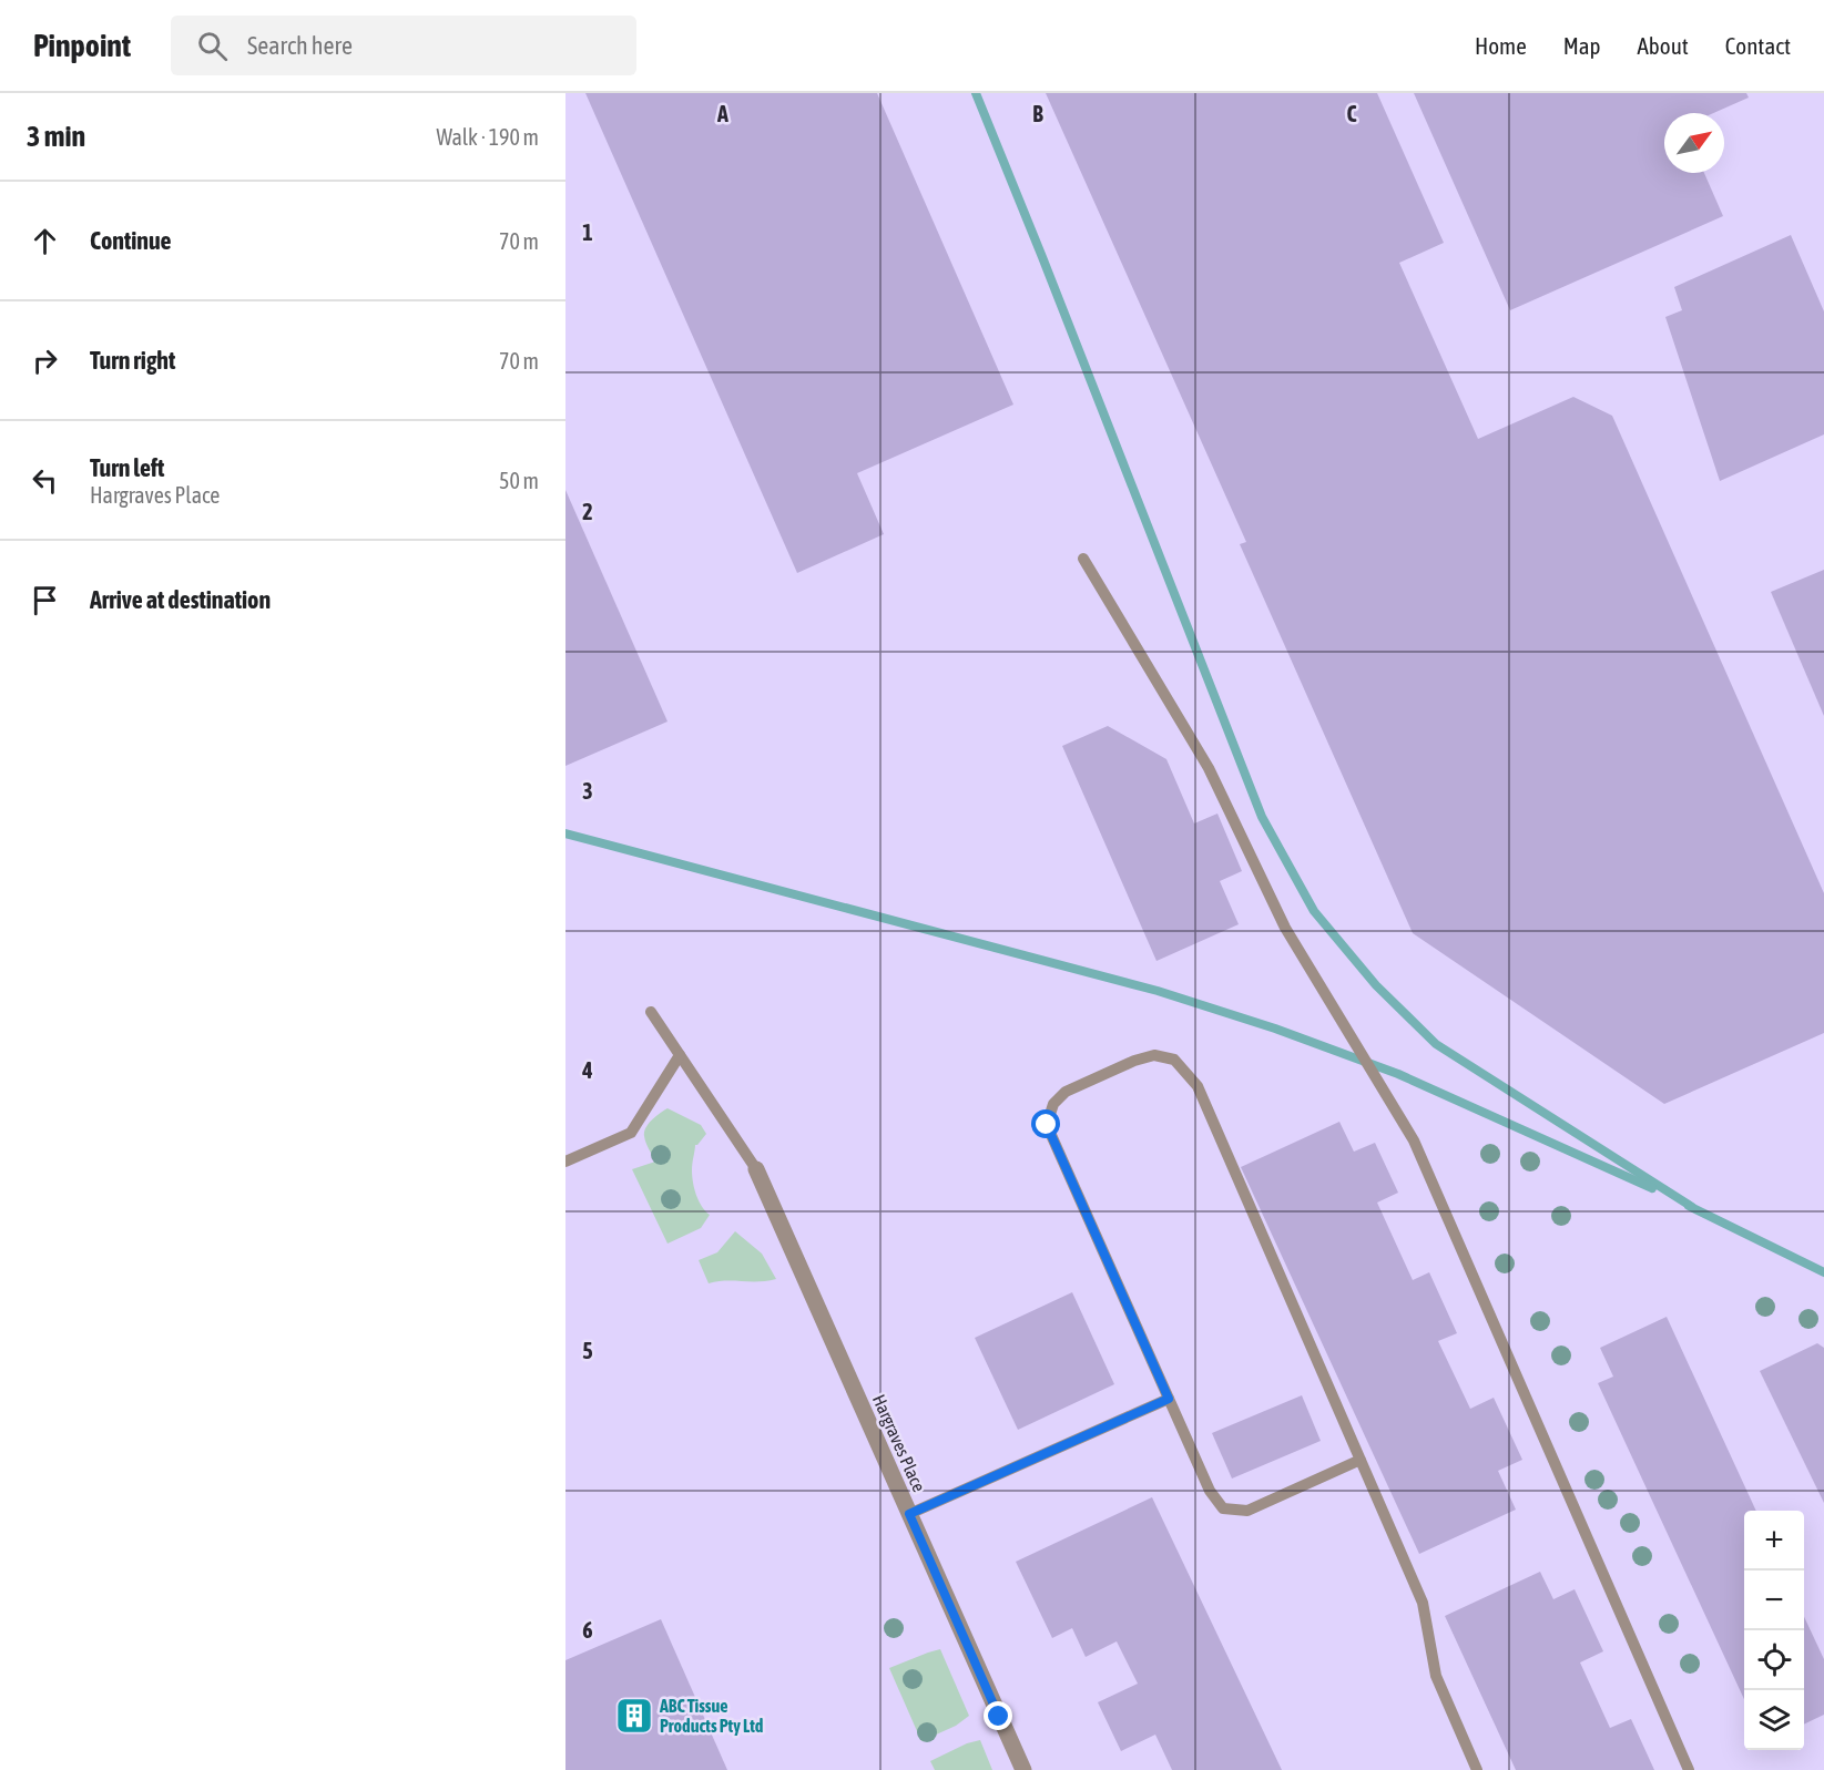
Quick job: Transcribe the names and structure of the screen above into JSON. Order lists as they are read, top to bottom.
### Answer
{
  "streets": {
    "street": ["Hargraves Place"]
  },
  "places": {
    "building": ["ABC Tissue Products Pty Ltd"]
  },
  "north": "top right",
  "page": {
    "header": "Pinpoint",
    "search": "Search here",
    "nav": [
      "Home",
      "Map",
      "About",
      "Contact"
    ],
    "heading": ["3 min", "Walk · 190 m"],
    "list": [
      ["Continue", "70 m"],
      ["Turn right", "70 m"],
      ["Turn left", "Hargraves Place", "50 m"],
      "Arrive at destination"
    ],
    "map_buttons": ["+", "−"]
  },
  "grid": {
    "columns": ["A", "B", "C"],
    "rows": [
      "1",
      "2",
      "3",
      "4",
      "5",
      "6"
    ]
  }
}
